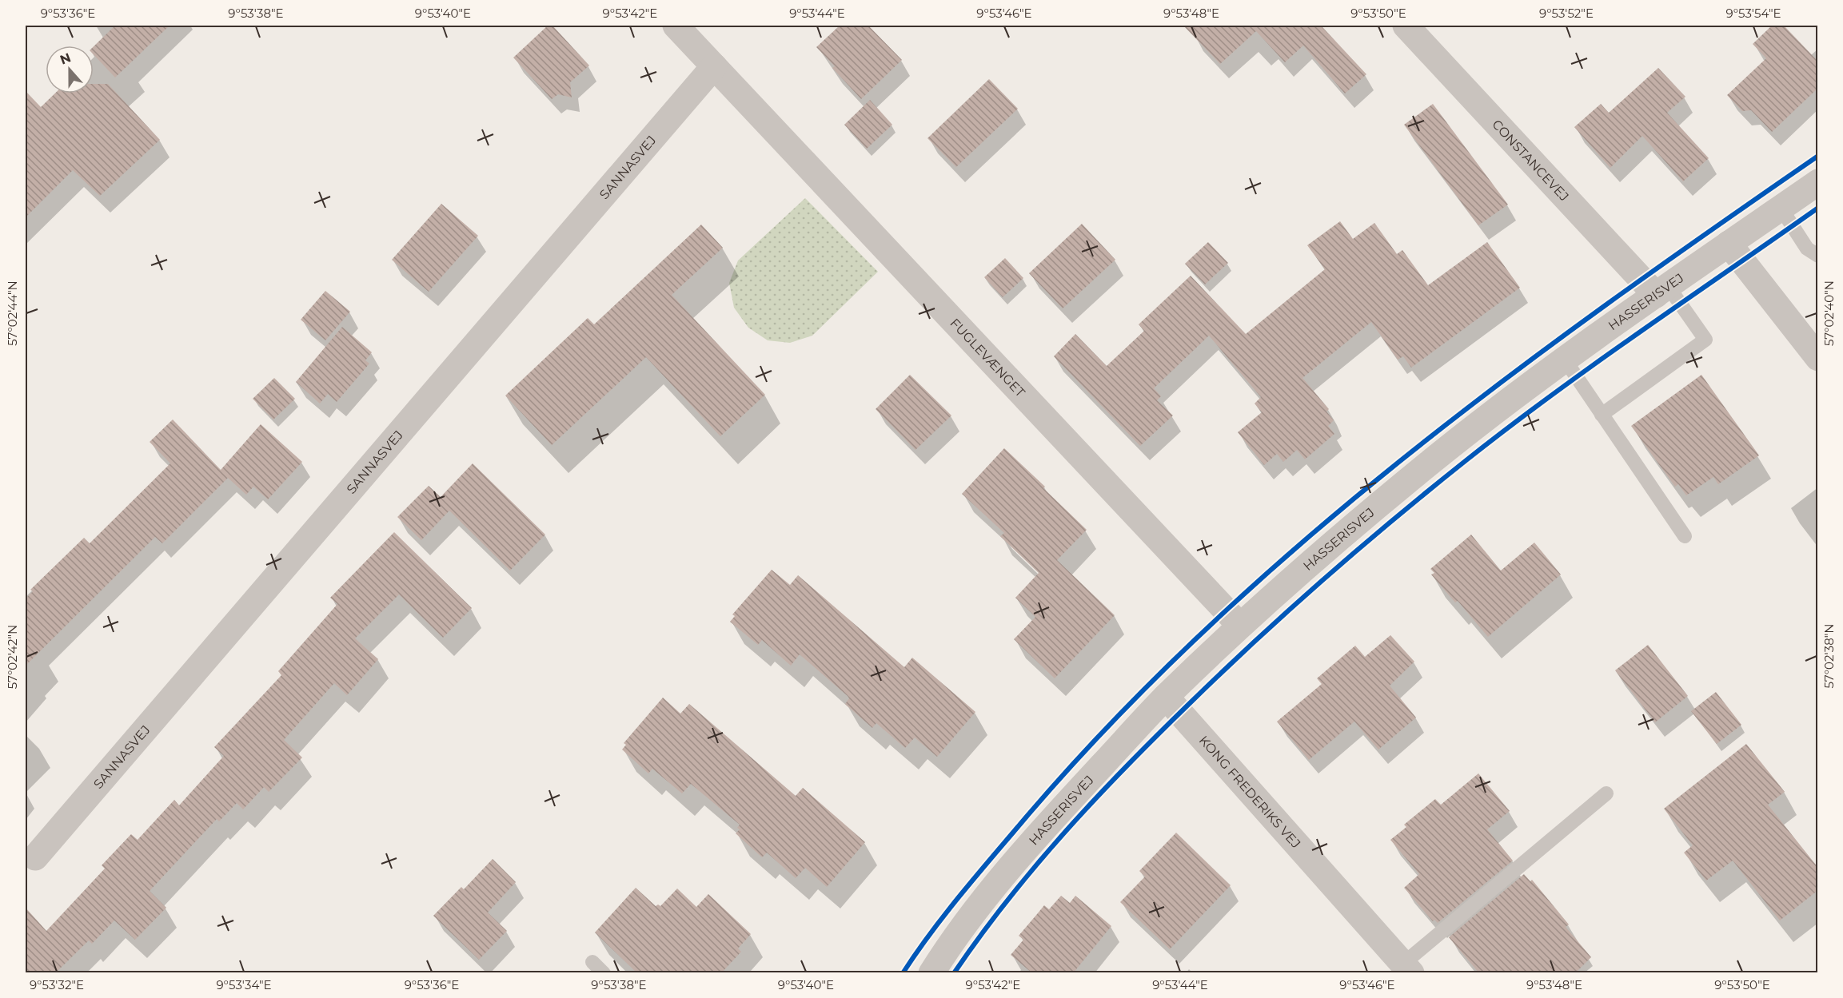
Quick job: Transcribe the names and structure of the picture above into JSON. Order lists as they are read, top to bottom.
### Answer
{
  "streets": {
    "street": [
      "CONSTANCEVEJ",
      "SANNASVEJ",
      "HASSERISVEJ",
      "FUGLEVÆNGET",
      "KONG FREDERIKS VEJ"
    ]
  },
  "crossings": [
    ["CONSTANCEVEJ", "HASSERISVEJ"],
    ["SANNASVEJ", "FUGLEVÆNGET"],
    ["HASSERISVEJ", "FUGLEVÆNGET"],
    ["HASSERISVEJ", "KONG FREDERIKS VEJ"]
  ],
  "north": "top",
  "coordinates": [
    "9°53'36\"E",
    "9°53'38\"E",
    "9°53'40\"E",
    "9°53'42\"E",
    "9°53'44\"E",
    "9°53'46\"E",
    "9°53'48\"E",
    "9°53'50\"E",
    "9°53'52\"E",
    "9°53'54\"E",
    "57°02'40\"N",
    "57°02'44\"N",
    "57°02'38\"N",
    "57°02'42\"N",
    "9°53'32\"E",
    "9°53'34\"E"
  ]
}
